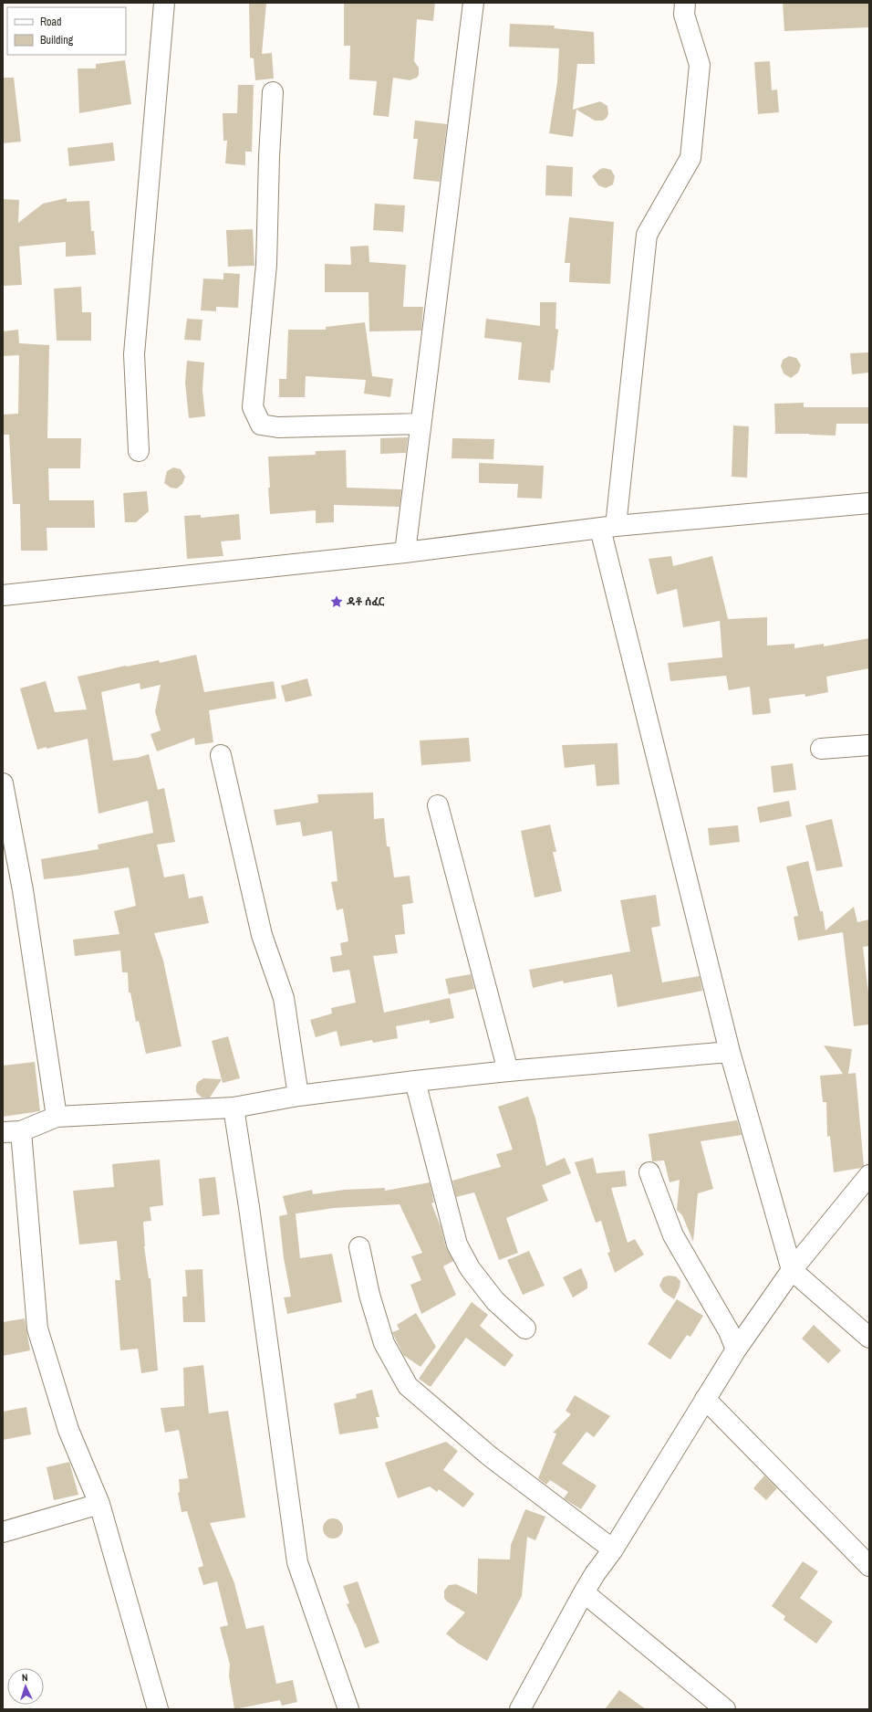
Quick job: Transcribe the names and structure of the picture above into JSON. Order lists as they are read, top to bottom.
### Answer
{
  "places": {
    "place": ["ዳቶ ሰፈር"]
  },
  "legend": ["Road", "Building"],
  "north": "top"
}
